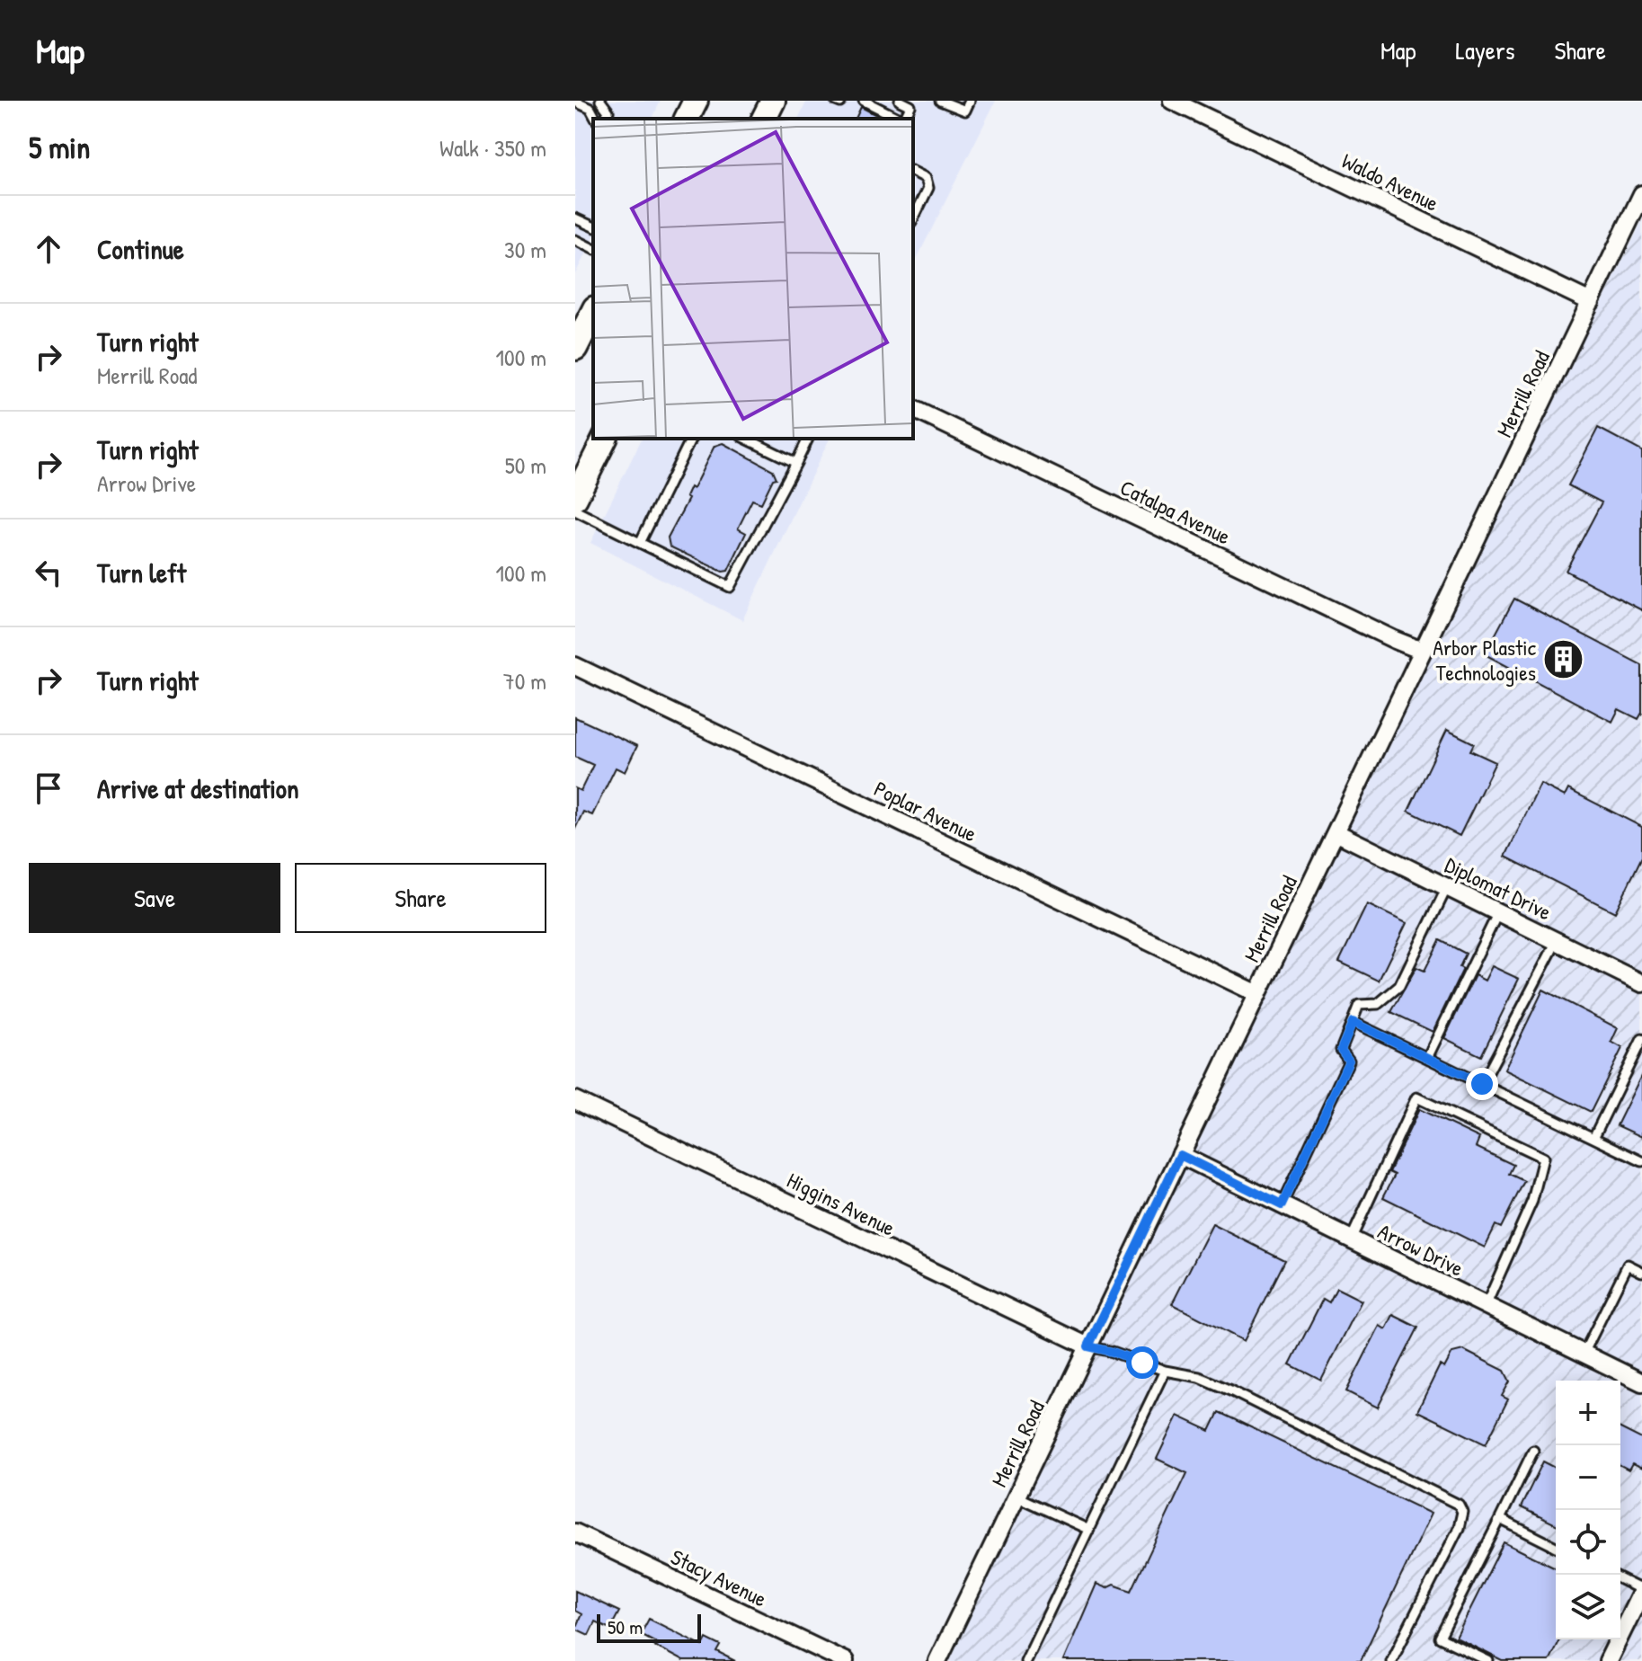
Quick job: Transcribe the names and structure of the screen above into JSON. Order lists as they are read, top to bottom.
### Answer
{
  "streets": {
    "street": [
      "Waldo Avenue",
      "Merrill Road",
      "Catalpa Avenue",
      "Poplar Avenue",
      "Diplomat Drive",
      "Higgins Avenue",
      "Arrow Drive",
      "Stacy Avenue"
    ]
  },
  "crossings": [
    ["Waldo Avenue", "Merrill Road"],
    ["Merrill Road", "Catalpa Avenue"],
    ["Merrill Road", "Poplar Avenue"],
    ["Merrill Road", "Diplomat Drive"],
    ["Merrill Road", "Higgins Avenue"],
    ["Merrill Road", "Arrow Drive"]
  ],
  "places": {
    "building": ["Arbor Plastic Technologies"]
  },
  "scale_bar": "50 m",
  "page": {
    "header": "Map",
    "nav": ["Map", "Layers", "Share"],
    "heading": ["5 min", "Walk · 350 m"],
    "list": [
      ["Continue", "30 m"],
      ["Turn right", "Merrill Road", "100 m"],
      ["Turn right", "Arrow Drive", "50 m"],
      ["Turn left", "100 m"],
      ["Turn right", "70 m"],
      "Arrive at destination"
    ],
    "buttons": ["Save", "Share"],
    "map_buttons": ["+", "−"],
    "scale": "50 m"
  }
}
